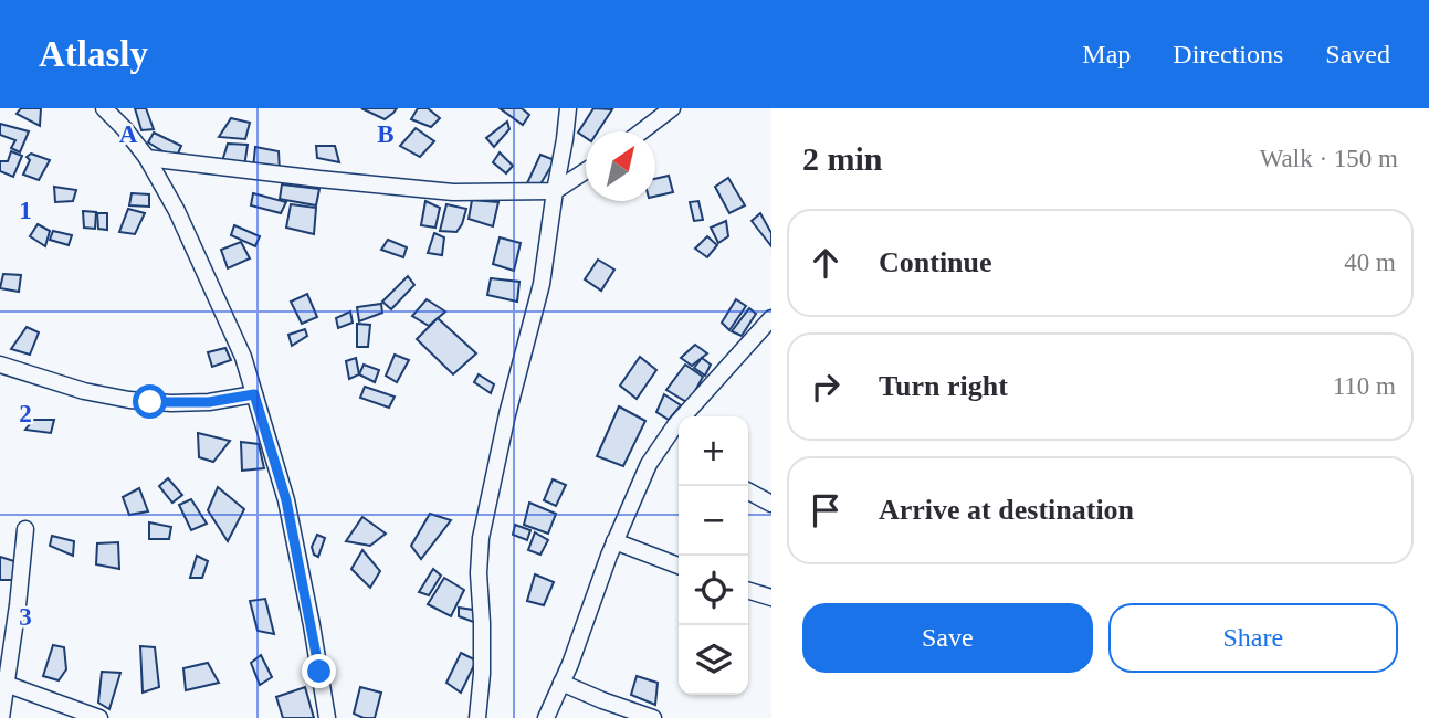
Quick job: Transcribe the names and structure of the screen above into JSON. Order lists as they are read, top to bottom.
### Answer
{
  "north": "top right",
  "page": {
    "header": "Atlasly",
    "nav": ["Map", "Directions", "Saved"],
    "heading": ["2 min", "Walk · 150 m"],
    "list": [
      ["Continue", "40 m"],
      ["Turn right", "110 m"],
      "Arrive at destination"
    ],
    "map_buttons": ["+", "−"],
    "buttons": ["Save", "Share"]
  },
  "grid": {
    "columns": ["A", "B"],
    "rows": ["1", "2", "3"]
  }
}
